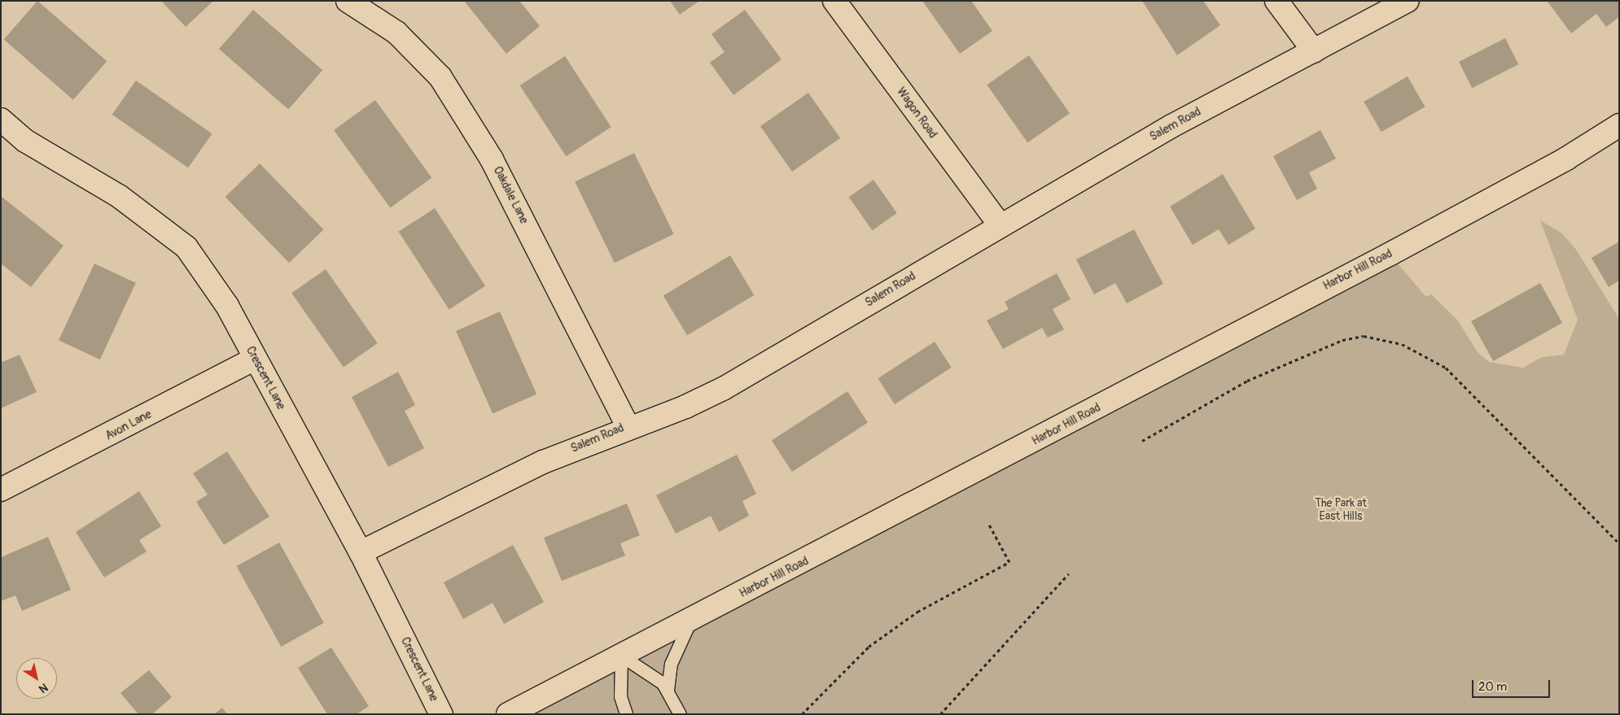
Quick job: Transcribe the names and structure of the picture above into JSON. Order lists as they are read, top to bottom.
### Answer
{
  "streets": {
    "street": [
      "Wagon Road",
      "Salem Road",
      "Oakdale Lane",
      "Harbor Hill Road",
      "Crescent Lane",
      "Avon Lane"
    ]
  },
  "crossings": [
    ["Wagon Road", "Salem Road"],
    ["Salem Road", "Oakdale Lane"],
    ["Salem Road", "Crescent Lane"],
    ["Crescent Lane", "Avon Lane"]
  ],
  "parks": ["The Park at East Hills"],
  "scale_bar": "20 m",
  "north": "bottom right"
}
